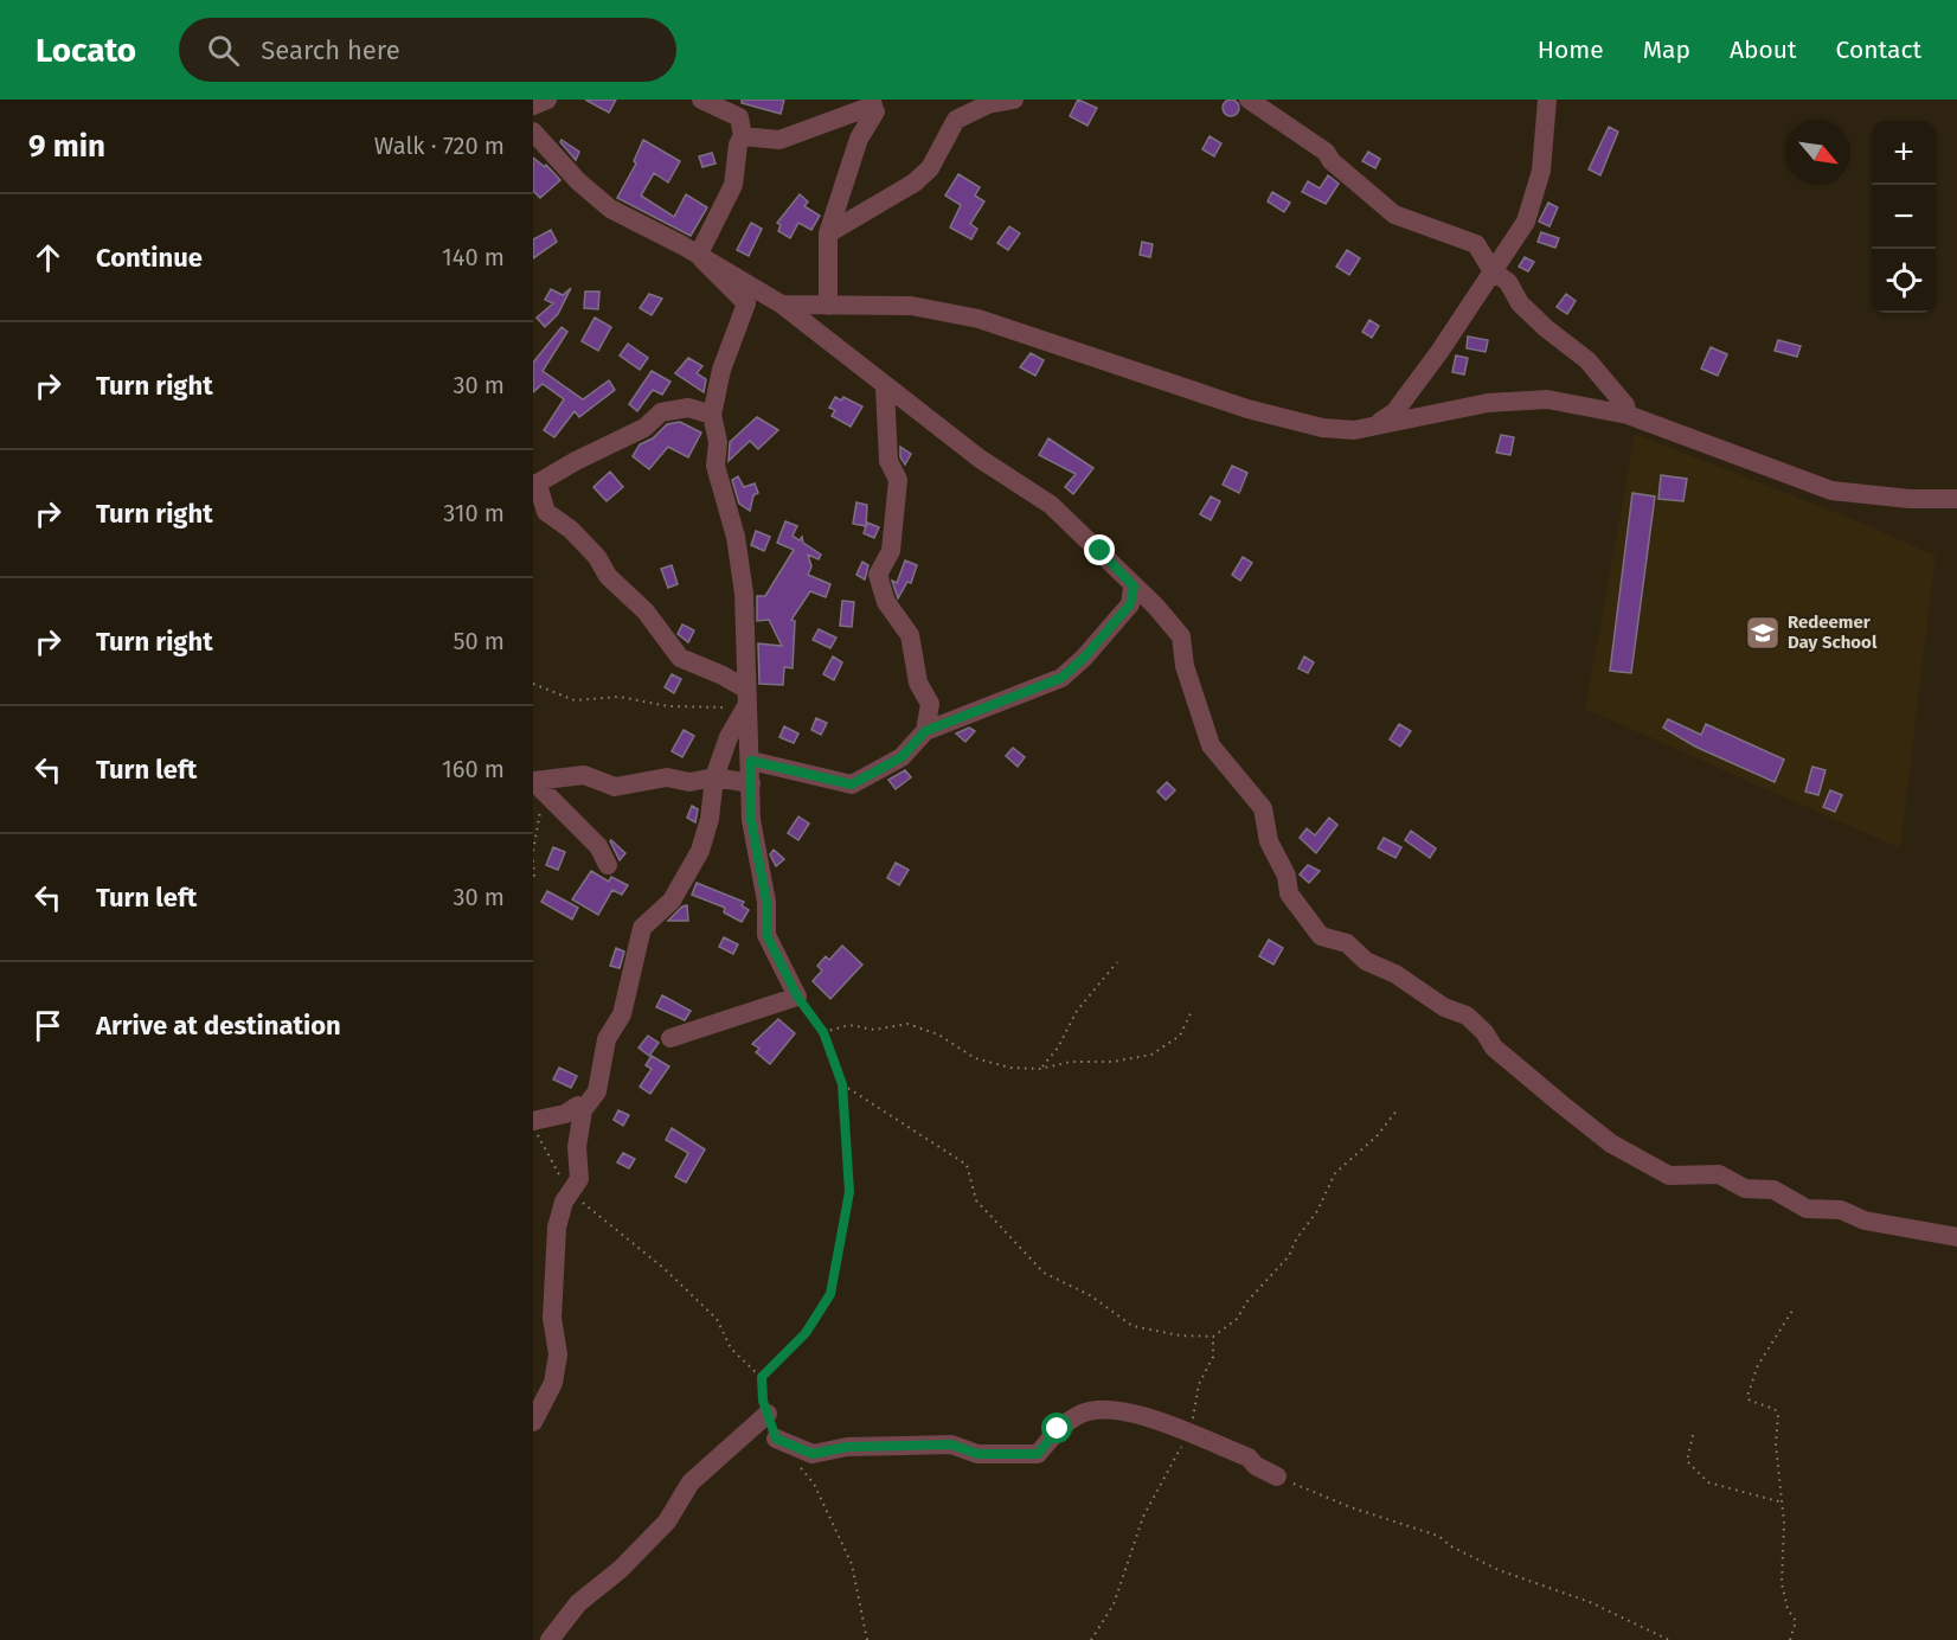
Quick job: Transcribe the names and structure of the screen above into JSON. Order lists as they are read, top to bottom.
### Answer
{
  "places": {
    "school or university": ["Redeemer Day School"]
  },
  "north": "bottom right",
  "page": {
    "header": "Locato",
    "search": "Search here",
    "nav": [
      "Home",
      "Map",
      "About",
      "Contact"
    ],
    "heading": ["9 min", "Walk · 720 m"],
    "map_buttons": ["+", "−"],
    "list": [
      ["Continue", "140 m"],
      ["Turn right", "30 m"],
      ["Turn right", "310 m"],
      ["Turn right", "50 m"],
      ["Turn left", "160 m"],
      ["Turn left", "30 m"],
      "Arrive at destination"
    ]
  }
}
